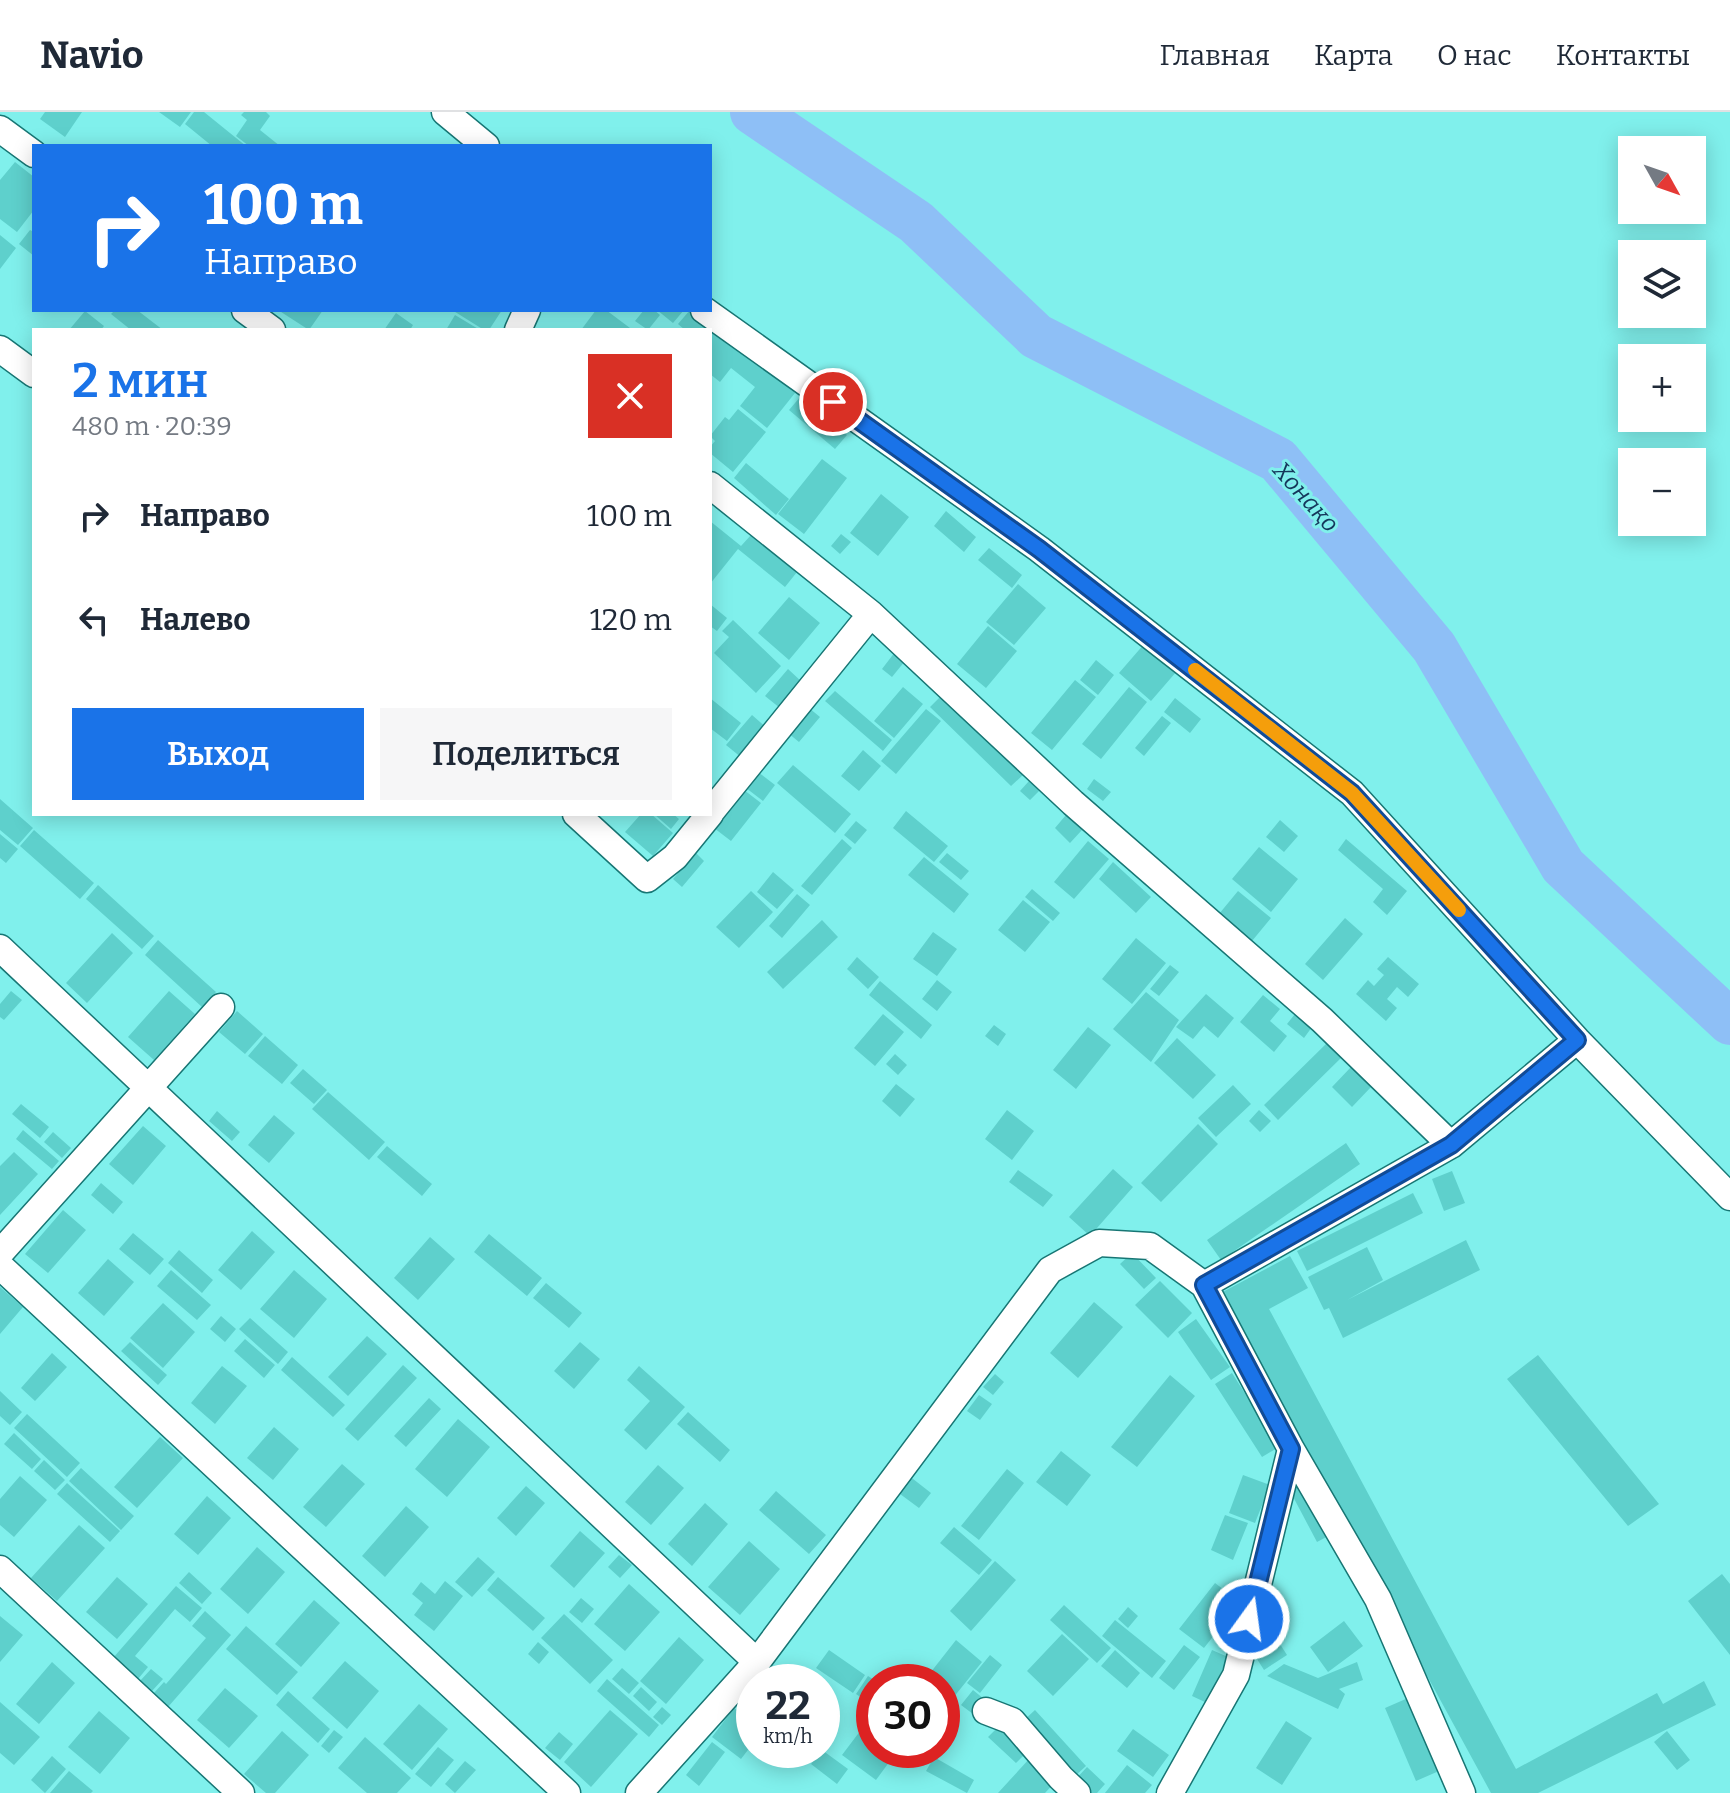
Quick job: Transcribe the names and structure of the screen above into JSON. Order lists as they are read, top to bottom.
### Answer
{
  "water": ["Хонақо"],
  "north": "bottom right",
  "page": {
    "header": "Navio",
    "nav": [
      "Главная",
      "Карта",
      "О нас",
      "Контакты"
    ],
    "map_buttons": ["+", "−"],
    "turn": ["100 m", "Направо"],
    "heading": ["2 мин", "480 m · 20:39"],
    "list": [
      {
        "name": "Направо",
        "value": "100 m"
      },
      {
        "name": "Налево",
        "value": "120 m"
      }
    ],
    "buttons": ["Выход", "Поделиться"],
    "speed": "22 km/h",
    "limit": "30"
  }
}
